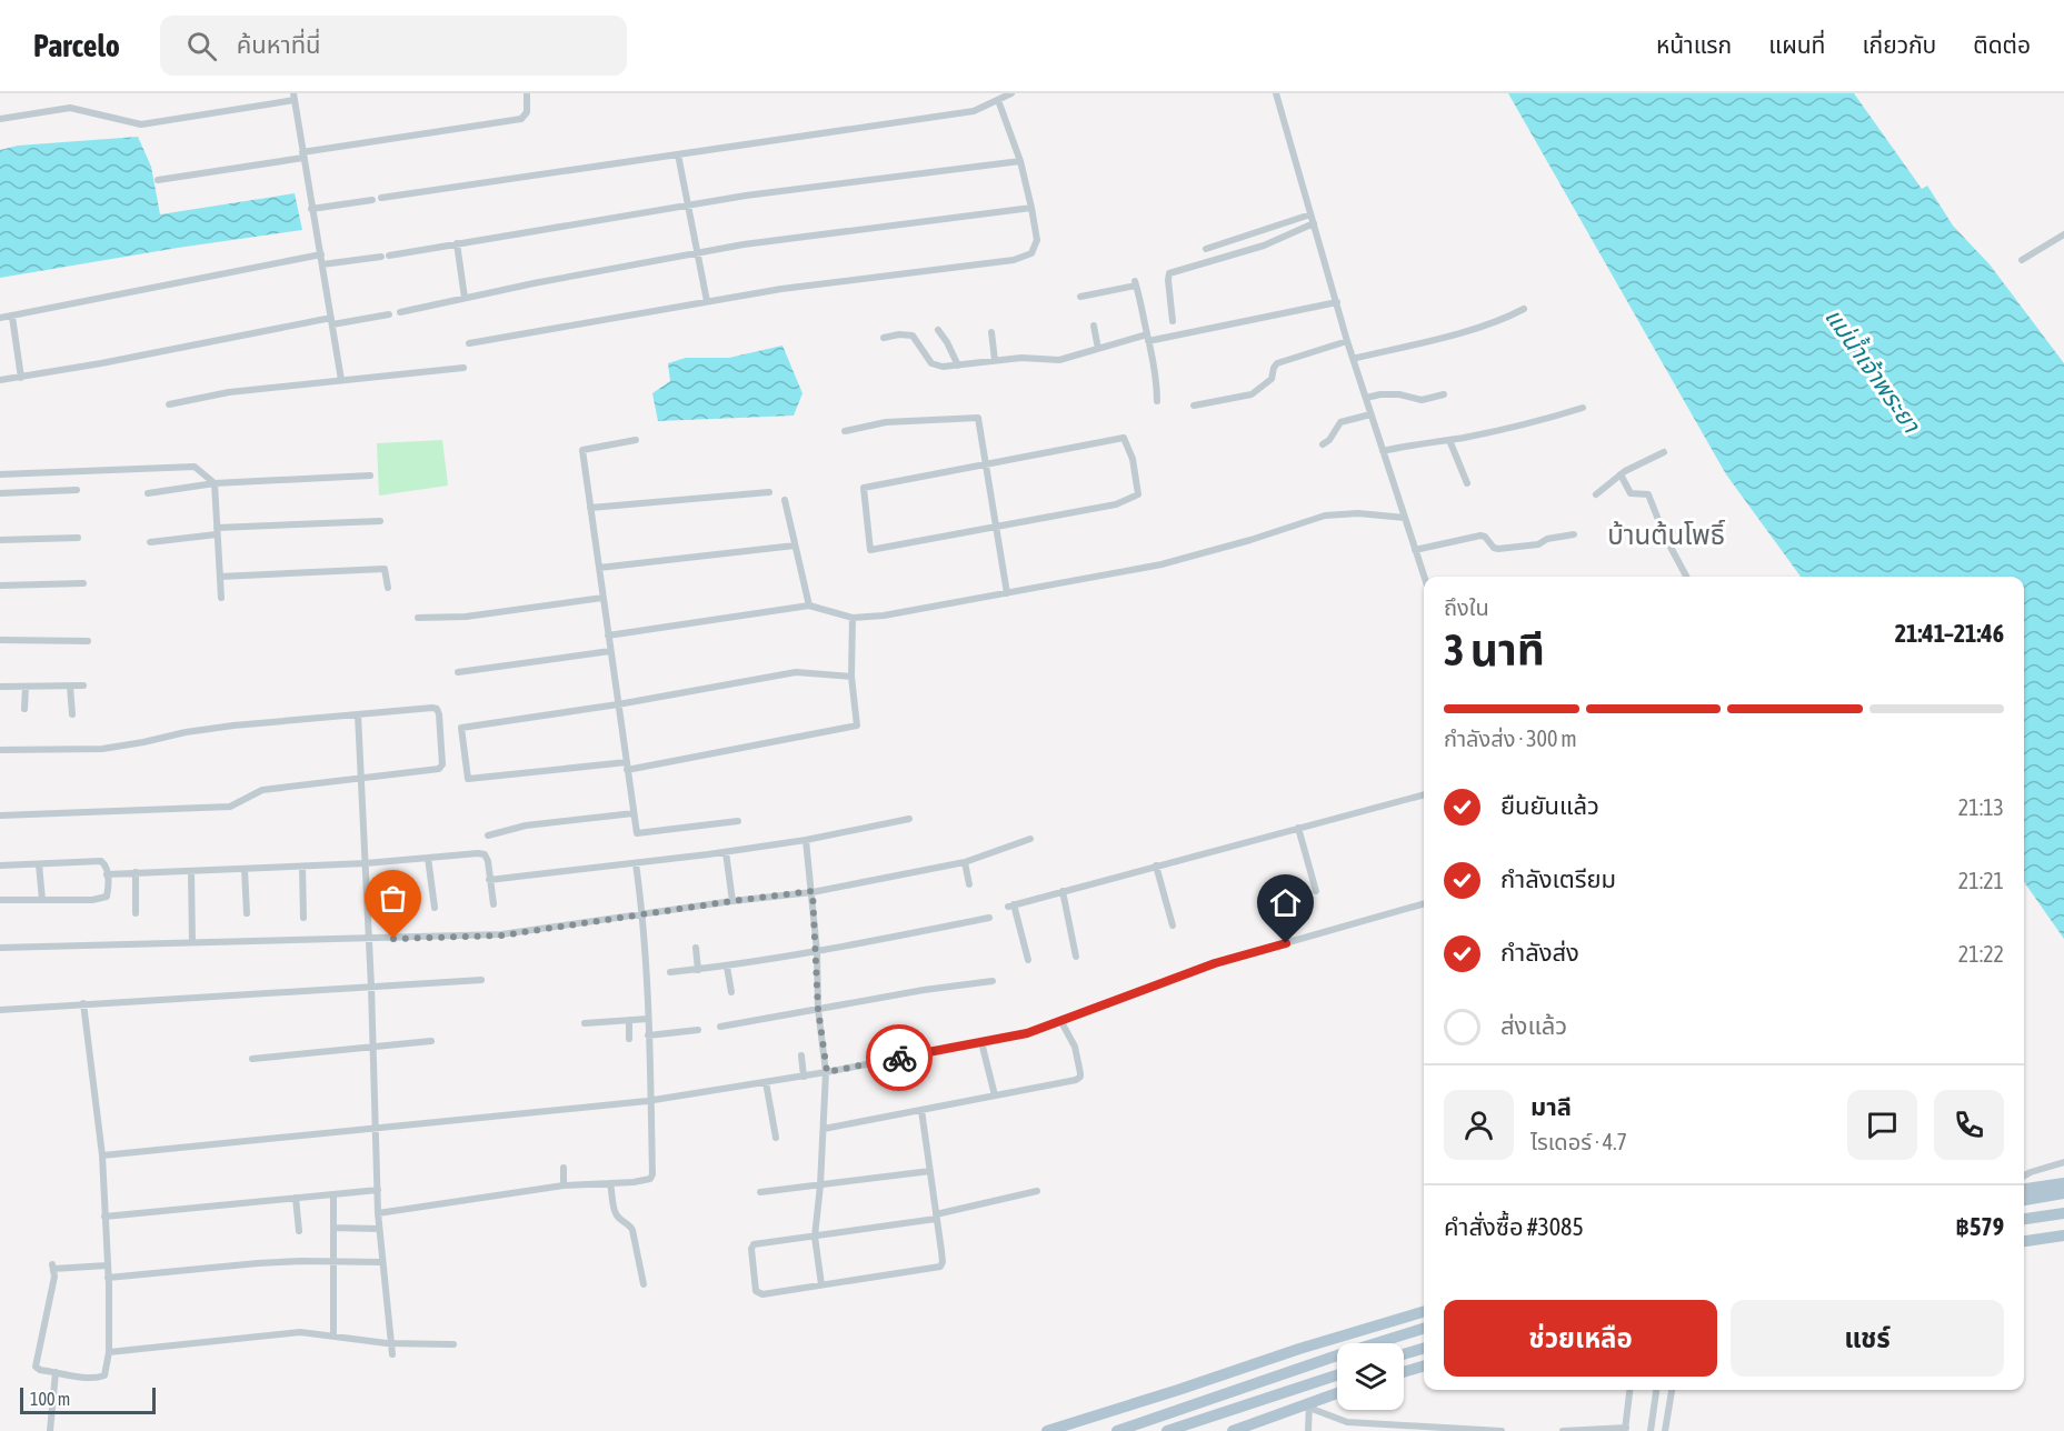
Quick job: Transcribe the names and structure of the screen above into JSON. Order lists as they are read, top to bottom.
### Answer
{
  "districts": ["บ้านต้นโพธิ์"],
  "water": ["แม่น้ำเจ้าพระยา"],
  "scale_bar": "100 m",
  "page": {
    "header": "Parcelo",
    "search": "ค้นหาที่นี่",
    "nav": [
      "หน้าแรก",
      "แผนที่",
      "เกี่ยวกับ",
      "ติดต่อ"
    ],
    "heading": ["3 นาที", "ถึงใน", "21:41–21:46"],
    "panel": [
      "มาลี",
      "ไรเดอร์ · 4.7",
      "คำสั่งซื้อ #3085",
      "฿579"
    ],
    "bar": "กำลังส่ง · 300 m",
    "list": [
      ["ยืนยันแล้ว", "21:13"],
      ["กำลังเตรียม", "21:21"],
      ["กำลังส่ง", "21:22"],
      "ส่งแล้ว"
    ],
    "buttons": ["ช่วยเหลือ", "แชร์"],
    "scale": "100 m"
  }
}
